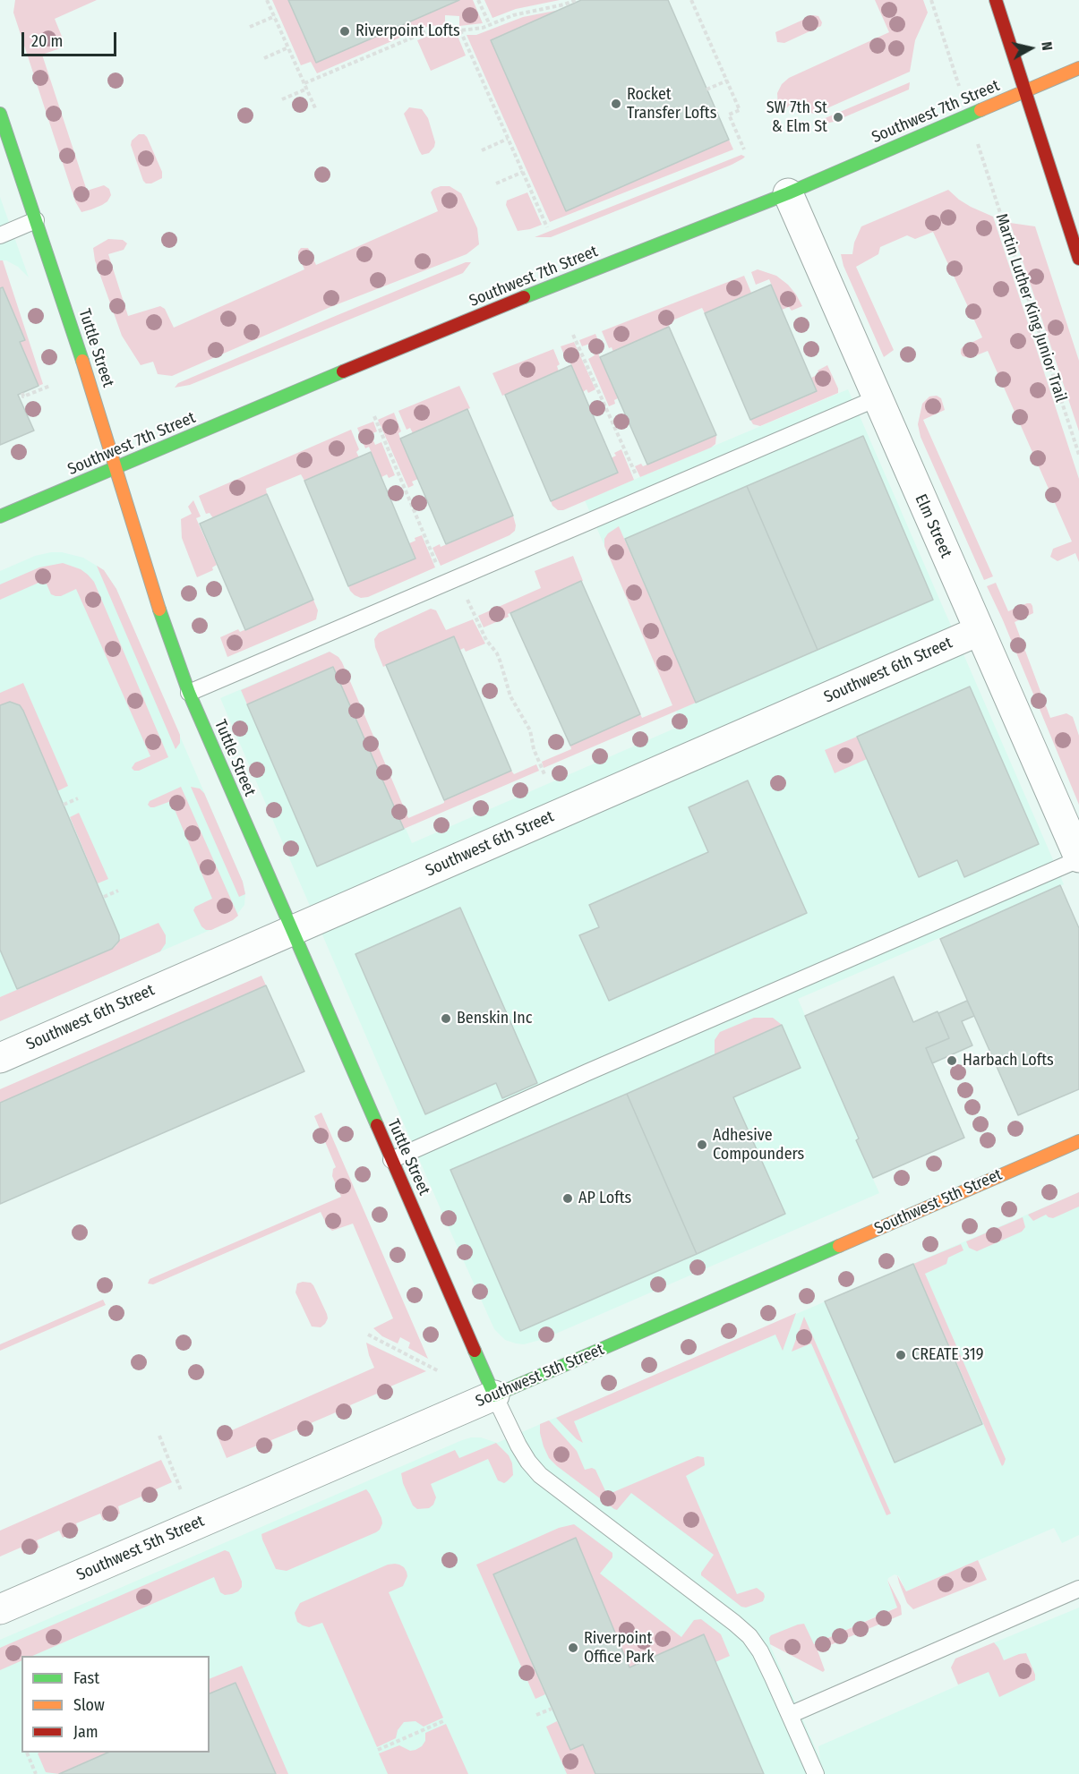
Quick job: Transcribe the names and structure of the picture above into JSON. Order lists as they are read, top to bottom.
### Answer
{
  "streets": {
    "street": [
      "Southwest 7th Street",
      "Tuttle Street",
      "Elm Street",
      "Southwest 6th Street",
      "Southwest 5th Street"
    ],
    "path": ["Martin Luther King Junior Trail"]
  },
  "crossings": [
    ["Southwest 7th Street", "Tuttle Street"],
    ["Southwest 7th Street", "Elm Street"],
    ["Tuttle Street", "Southwest 6th Street"],
    ["Tuttle Street", "Southwest 5th Street"],
    ["Elm Street", "Southwest 6th Street"]
  ],
  "places": [
    "Riverpoint Lofts",
    "Rocket Transfer Lofts",
    "SW 7th St & Elm St",
    "Benskin Inc",
    "Harbach Lofts",
    "Adhesive Compounders",
    "AP Lofts",
    "CREATE 319",
    "Riverpoint Office Park"
  ],
  "legend": ["Fast", "Slow", "Jam"],
  "scale_bar": "20 m",
  "north": "right"
}
